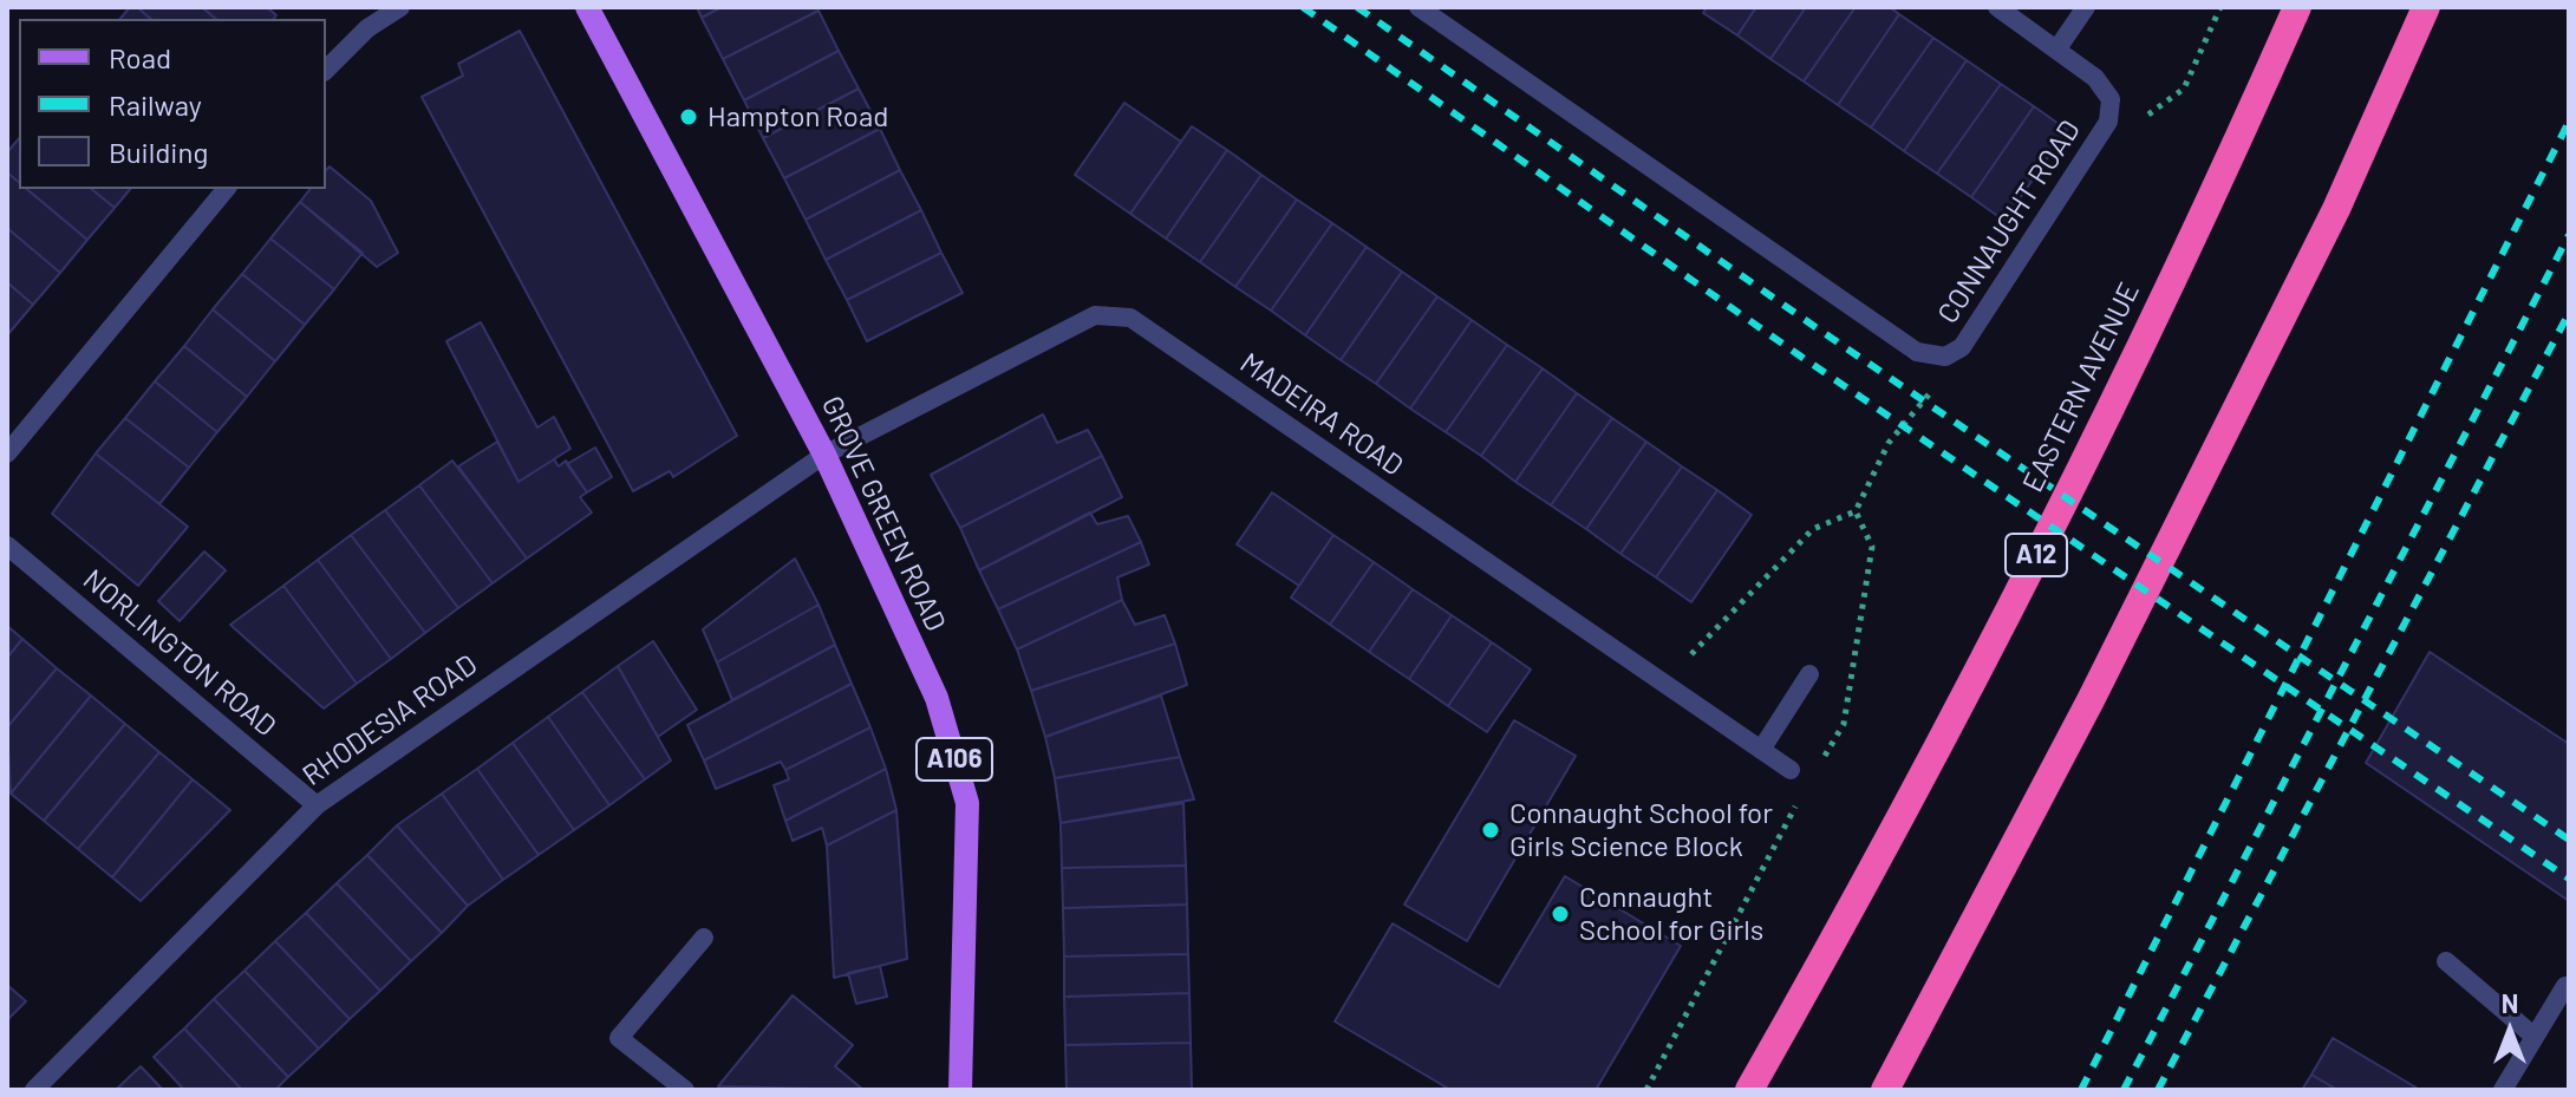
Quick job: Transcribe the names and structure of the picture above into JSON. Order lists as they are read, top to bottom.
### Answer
{
  "streets": {
    "highway": ["EASTERN AVENUE", "A12"],
    "main road": ["GROVE GREEN ROAD", "A106"],
    "street": [
      "CONNAUGHT ROAD",
      "MADEIRA ROAD",
      "NORLINGTON ROAD",
      "RHODESIA ROAD"
    ]
  },
  "crossings": [
    ["MADEIRA ROAD", "GROVE GREEN ROAD"],
    ["MADEIRA ROAD", "RHODESIA ROAD"],
    ["GROVE GREEN ROAD", "RHODESIA ROAD"],
    ["NORLINGTON ROAD", "RHODESIA ROAD"]
  ],
  "places": ["Hampton Road", "Connaught School for Girls Science Block", "Connaught School for Girls"],
  "legend": ["Road", "Railway", "Building"],
  "north": "top"
}
